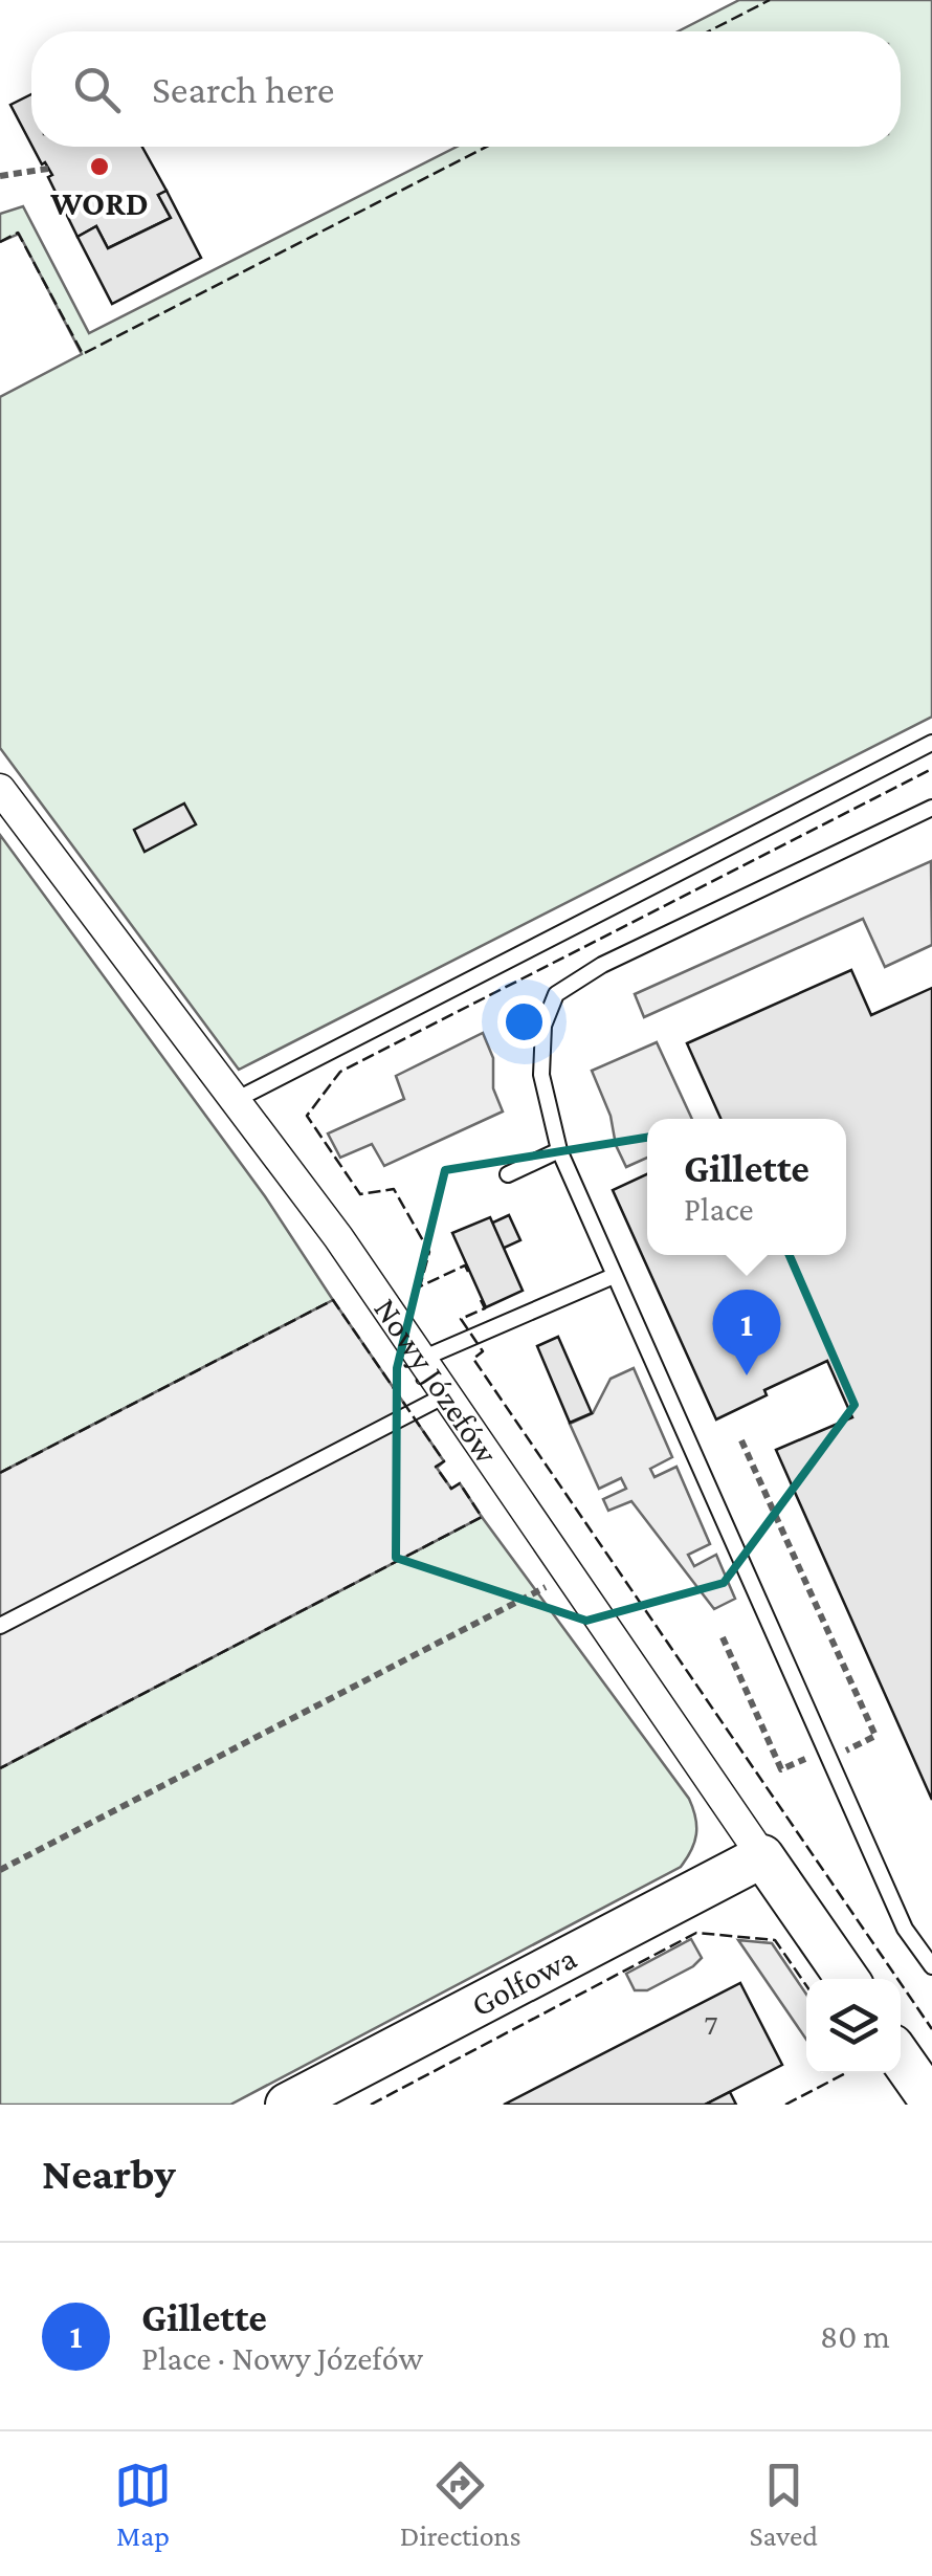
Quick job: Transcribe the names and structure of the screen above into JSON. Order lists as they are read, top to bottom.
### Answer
{
  "streets": {
    "street": ["Nowy Józefów", "Golfowa"]
  },
  "crossings": [
    ["Nowy Józefów", "Golfowa"]
  ],
  "places": ["WORD"],
  "house_numbers": ["7"],
  "page": {
    "search": "Search here",
    "popup": ["Gillette", "Place"],
    "pins": "1",
    "heading": "Nearby",
    "list": [
      {
        "mark": "1",
        "name": "Gillette",
        "note": "Place · Nowy Józefów",
        "value": "80 m"
      }
    ],
    "nav": ["Map", "Directions", "Saved"]
  }
}
